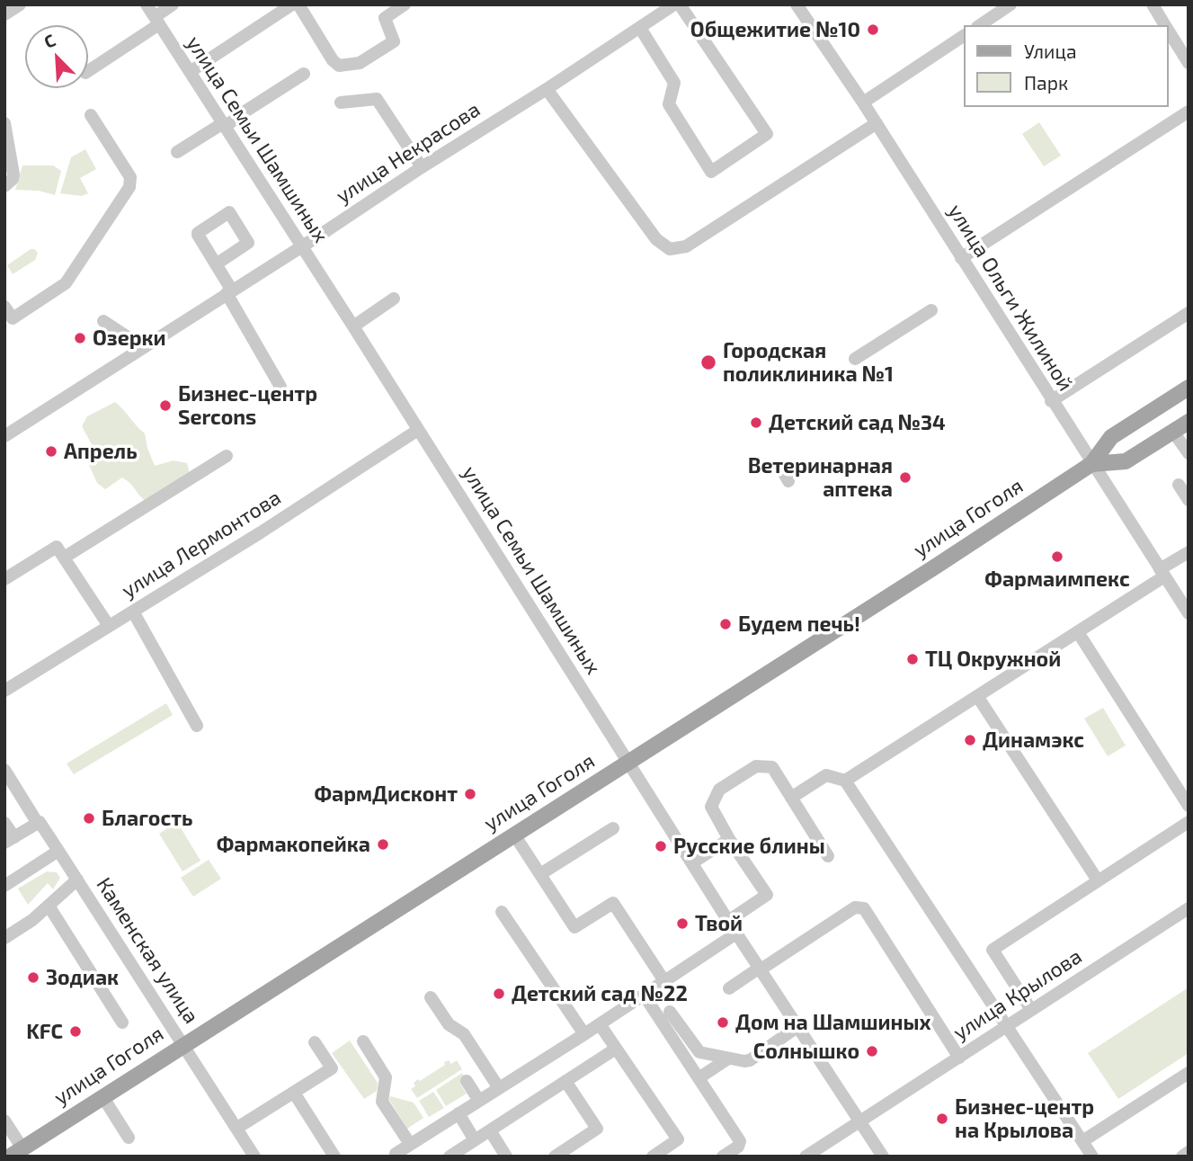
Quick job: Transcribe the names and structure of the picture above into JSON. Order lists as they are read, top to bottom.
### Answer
{
  "streets": {
    "main road": ["улица Гоголя"],
    "street": [
      "улица Семьи Шамшиных",
      "улица Некрасова",
      "улица Ольги Жилиной",
      "улица Лермонтова",
      "Каменская улица",
      "улица Крылова"
    ]
  },
  "crossings": [
    ["улица Семьи Шамшиных", "улица Некрасова"],
    ["улица Семьи Шамшиных", "улица Гоголя"],
    ["улица Семьи Шамшиных", "улица Лермонтова"],
    ["улица Семьи Шамшиных", "улица Крылова"],
    ["улица Ольги Жилиной", "улица Гоголя"],
    ["улица Гоголя", "Каменская улица"]
  ],
  "places": [
    "Общежитие №10",
    "Озерки",
    "Городская поликлиника №1",
    "Бизнес-центр Sercons",
    "Детский сад №34",
    "Апрель",
    "Ветеринарная аптека",
    "Фармаимпекс",
    "Будем печь!",
    "ТЦ Окружной",
    "Динамэкс",
    "ФармДисконт",
    "Благость",
    "Фармакопейка",
    "Русские блины",
    "Твой",
    "Зодиак",
    "Детский сад №22",
    "Дом на Шамшиных",
    "KFC",
    "Солнышко",
    "Бизнес-центр на Крылова"
  ],
  "legend": ["Улица", "Парк"],
  "north": "top left"
}
